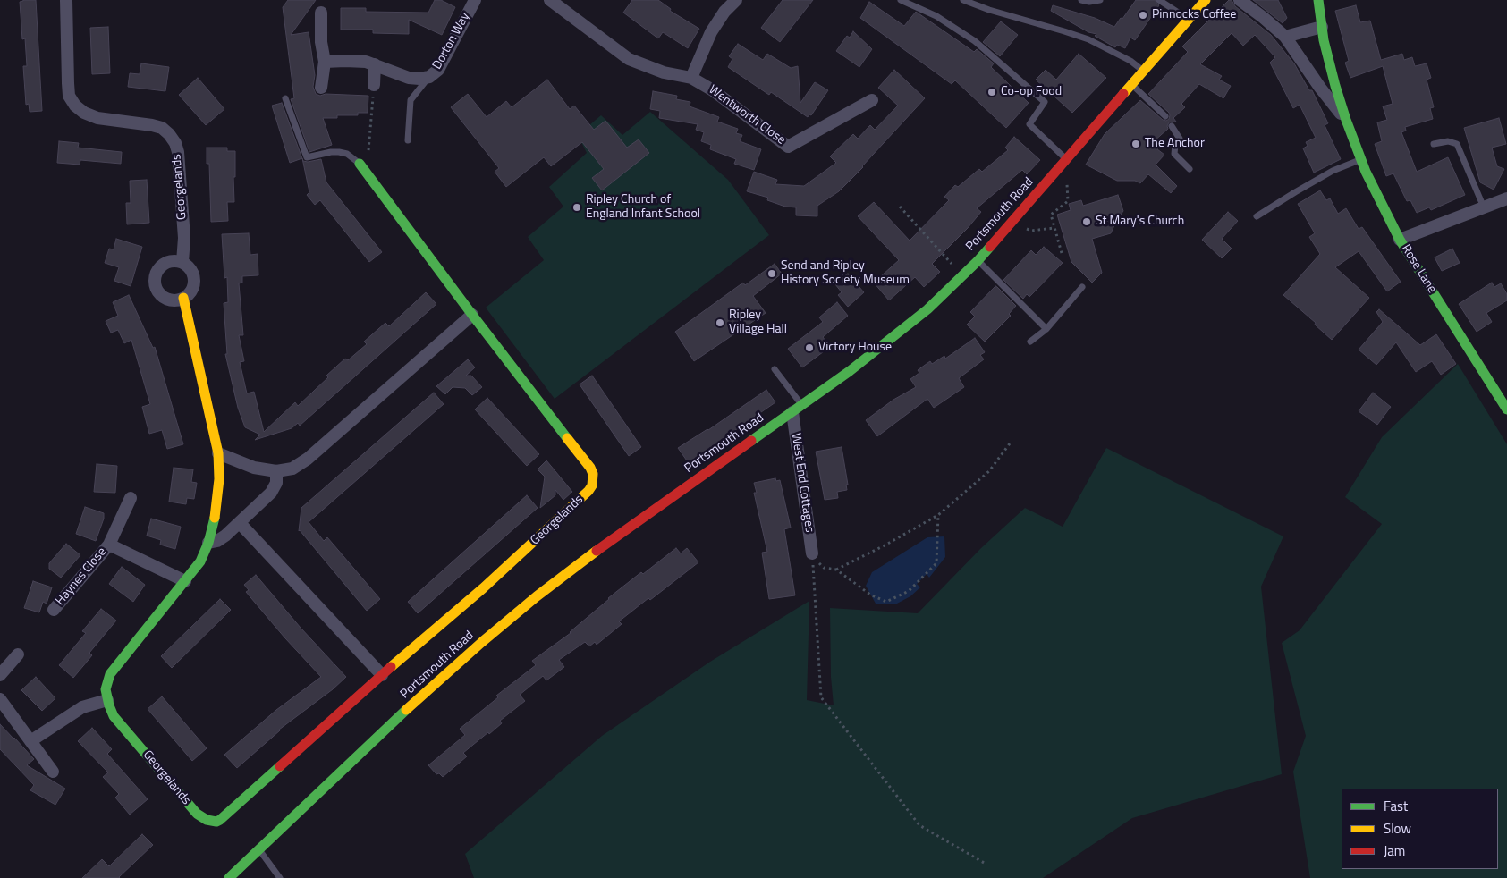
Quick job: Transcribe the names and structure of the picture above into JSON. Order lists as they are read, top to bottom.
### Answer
{
  "streets": {
    "street": [
      "Dorton Way",
      "Wentworth Close",
      "Georgelands",
      "Portsmouth Road",
      "Rose Lane",
      "West End Cottages",
      "Haynes Close"
    ]
  },
  "crossings": [
    ["Portsmouth Road", "West End Cottages"]
  ],
  "places": [
    "Pinnocks Coffee",
    "Co-op Food",
    "The Anchor",
    "Ripley Church of England Infant School",
    "St Mary's Church",
    "Send and Ripley History Society Museum",
    "Ripley Village Hall",
    "Victory House"
  ],
  "legend": ["Fast", "Slow", "Jam"]
}
